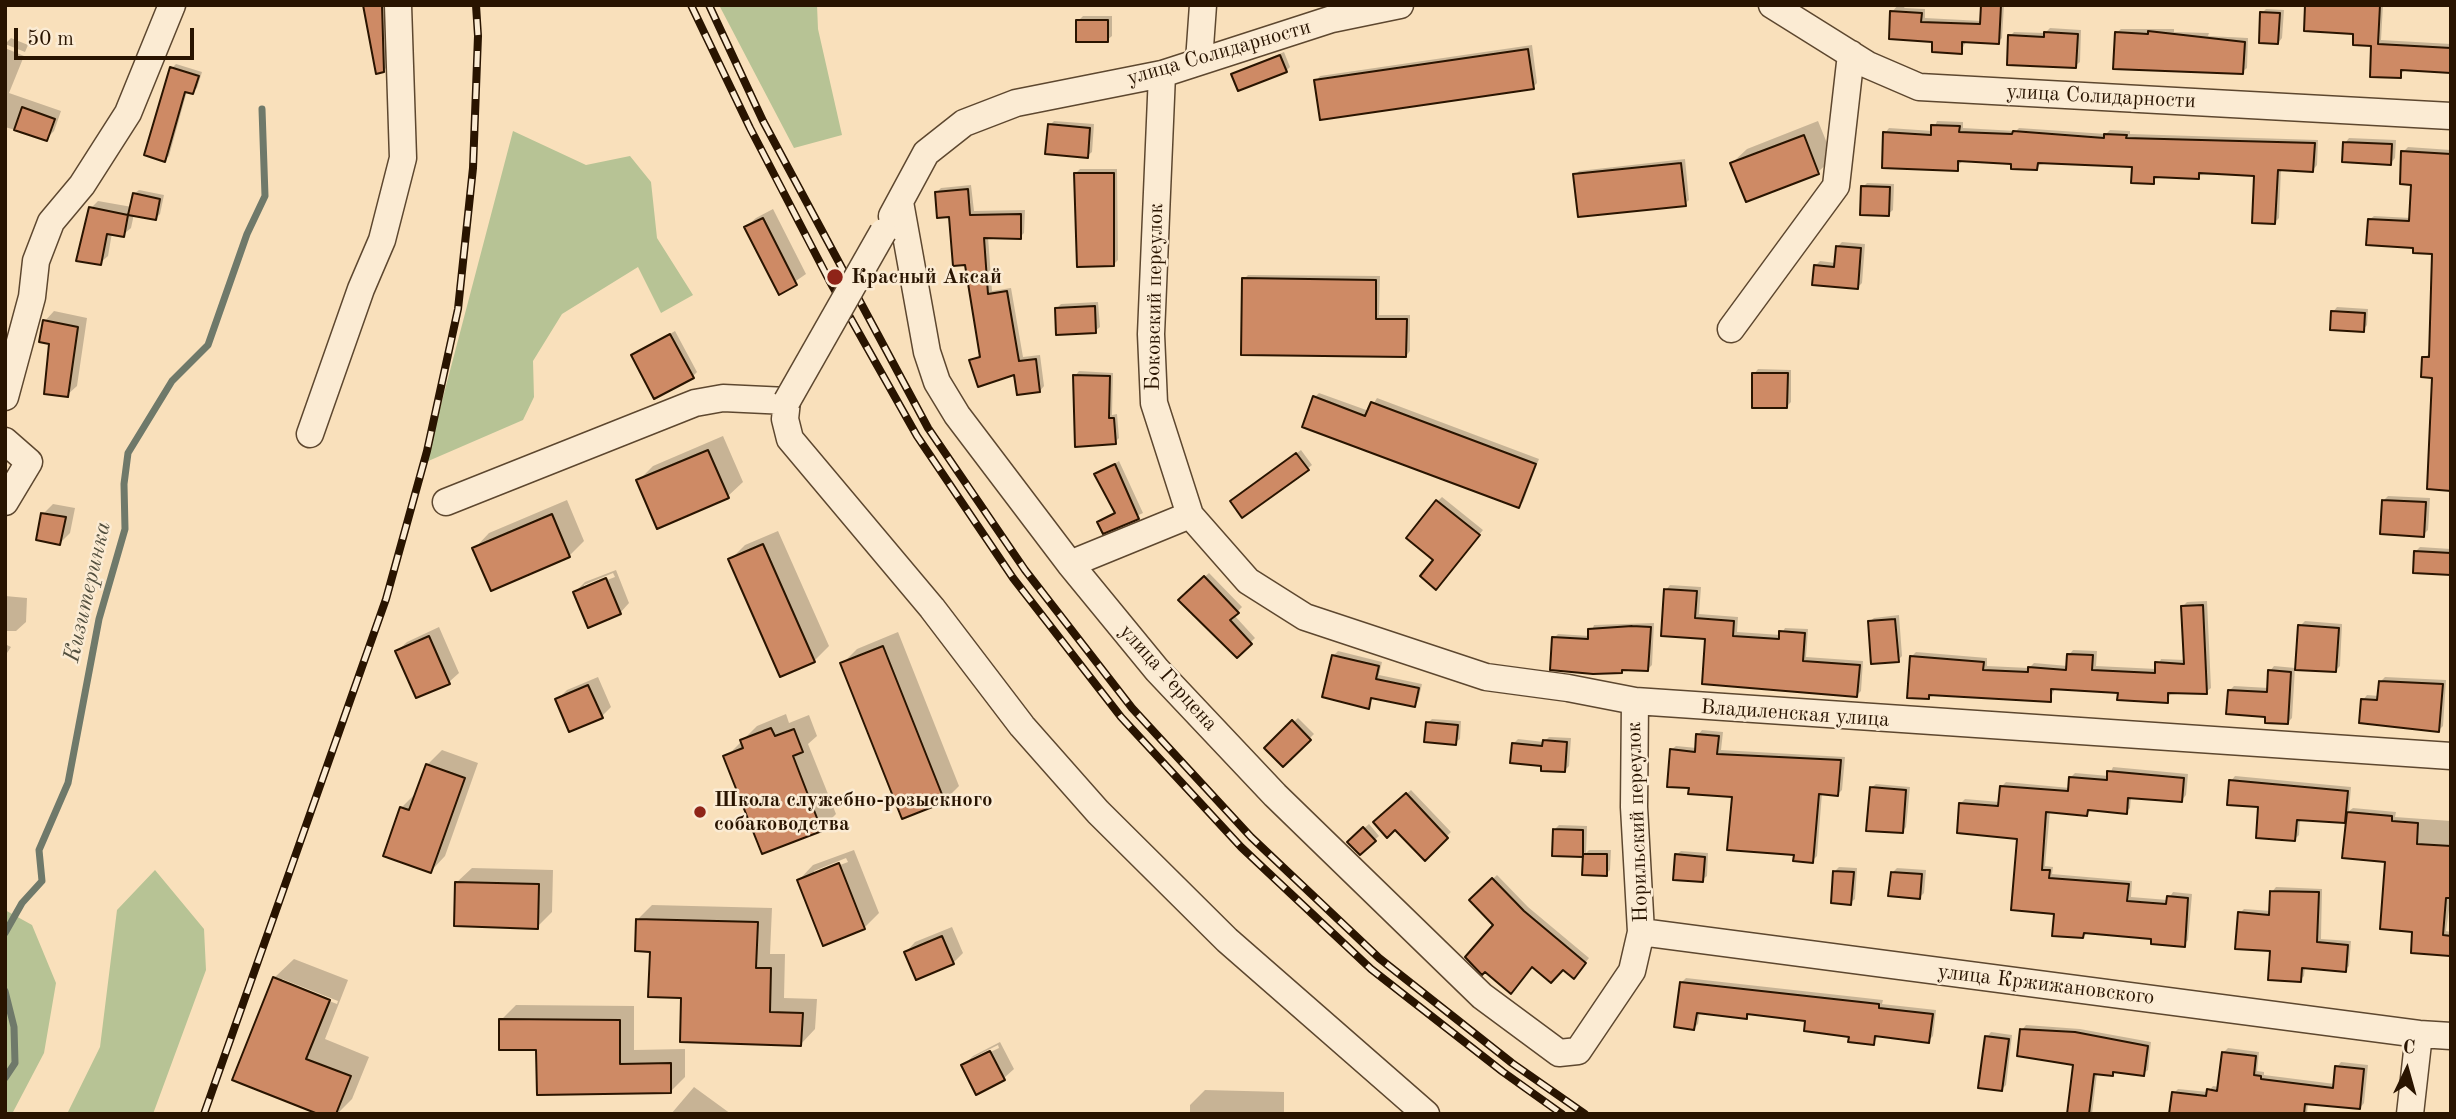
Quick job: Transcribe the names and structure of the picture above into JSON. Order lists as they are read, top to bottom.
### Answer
{
  "streets": {
    "street": [
      "улица Солидарности",
      "Боковский переулок",
      "улица Герцена",
      "Владиленская улица",
      "Норильский переулок",
      "улица Кржижановского"
    ]
  },
  "crossings": [
    ["улица Солидарности", "Боковский переулок"],
    ["улица Солидарности", "улица Герцена"],
    ["Боковский переулок", "Владиленская улица"],
    ["улица Герцена", "Норильский переулок"],
    ["Владиленская улица", "Норильский переулок"],
    ["Норильский переулок", "улица Кржижановского"]
  ],
  "water": ["Кизитеринка"],
  "places": ["Красный Аксай", "Школа служебно-розыскного собаководства"],
  "scale_bar": "50 m",
  "north": "top"
}
